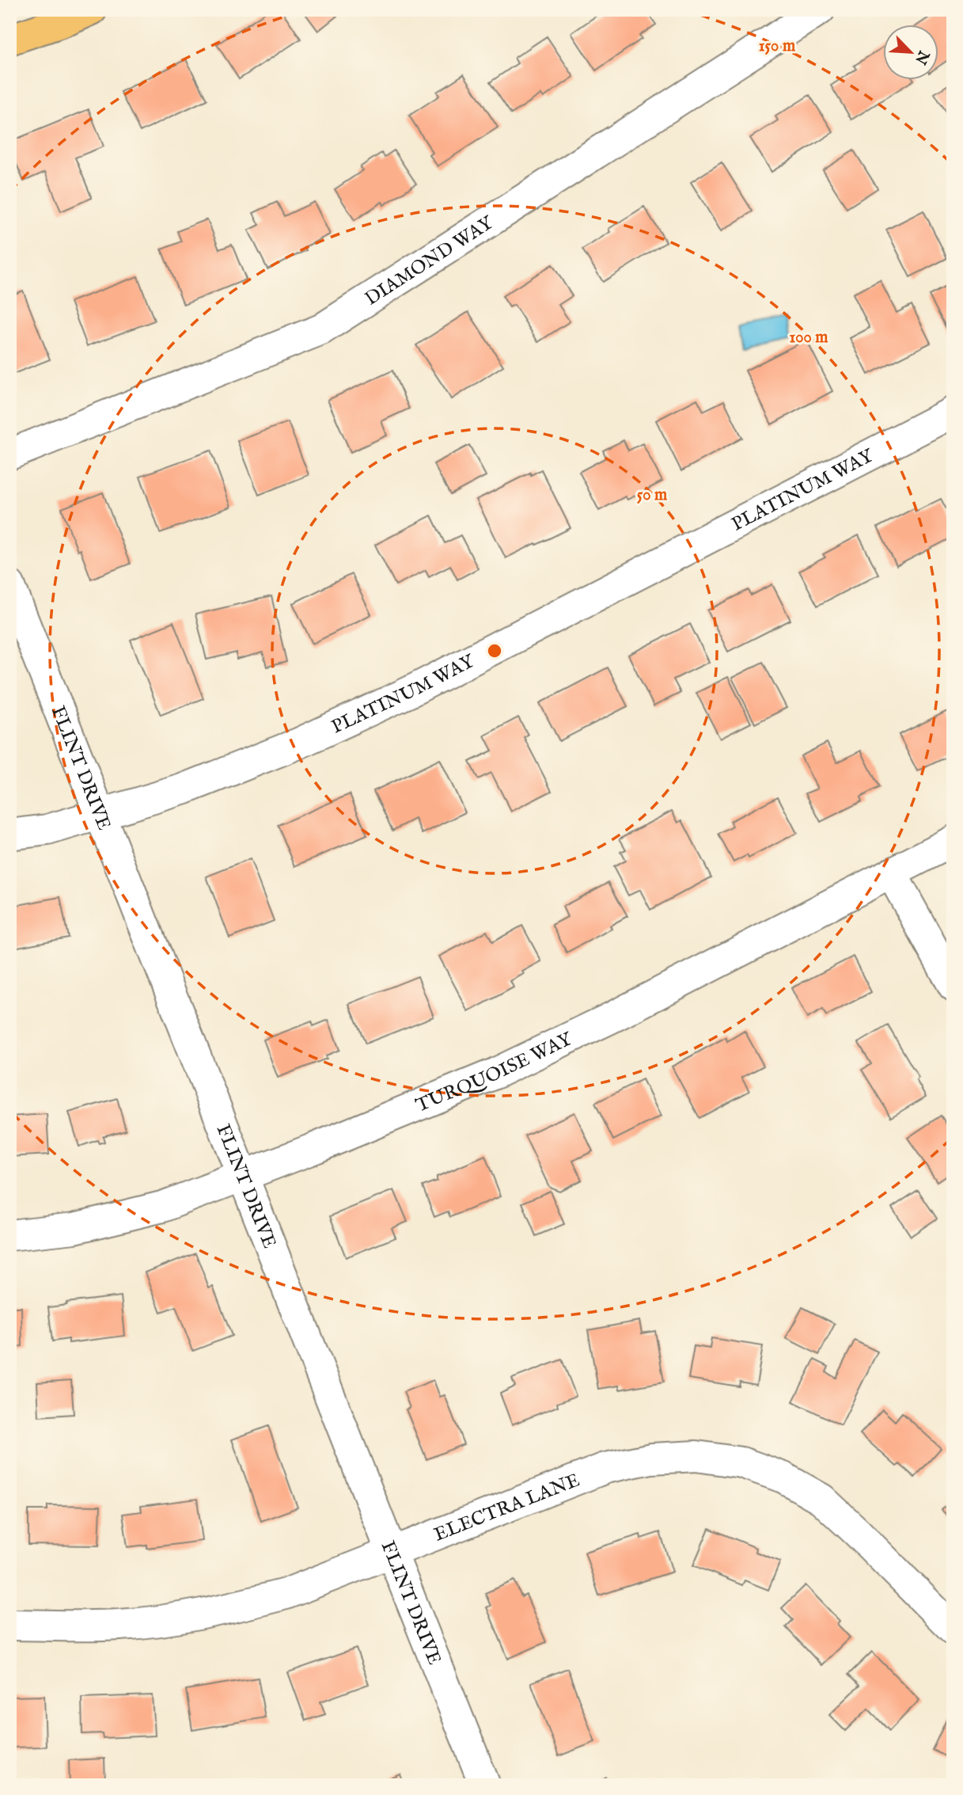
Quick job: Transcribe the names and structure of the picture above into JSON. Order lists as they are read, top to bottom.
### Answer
{
  "streets": {
    "street": [
      "DIAMOND WAY",
      "PLATINUM WAY",
      "FLINT DRIVE",
      "TURQUOISE WAY",
      "ELECTRA LANE"
    ]
  },
  "crossings": [
    ["PLATINUM WAY", "FLINT DRIVE"],
    ["FLINT DRIVE", "TURQUOISE WAY"],
    ["FLINT DRIVE", "ELECTRA LANE"]
  ],
  "north": "bottom right",
  "rings": ["150 m", "100 m", "50 m"]
}
